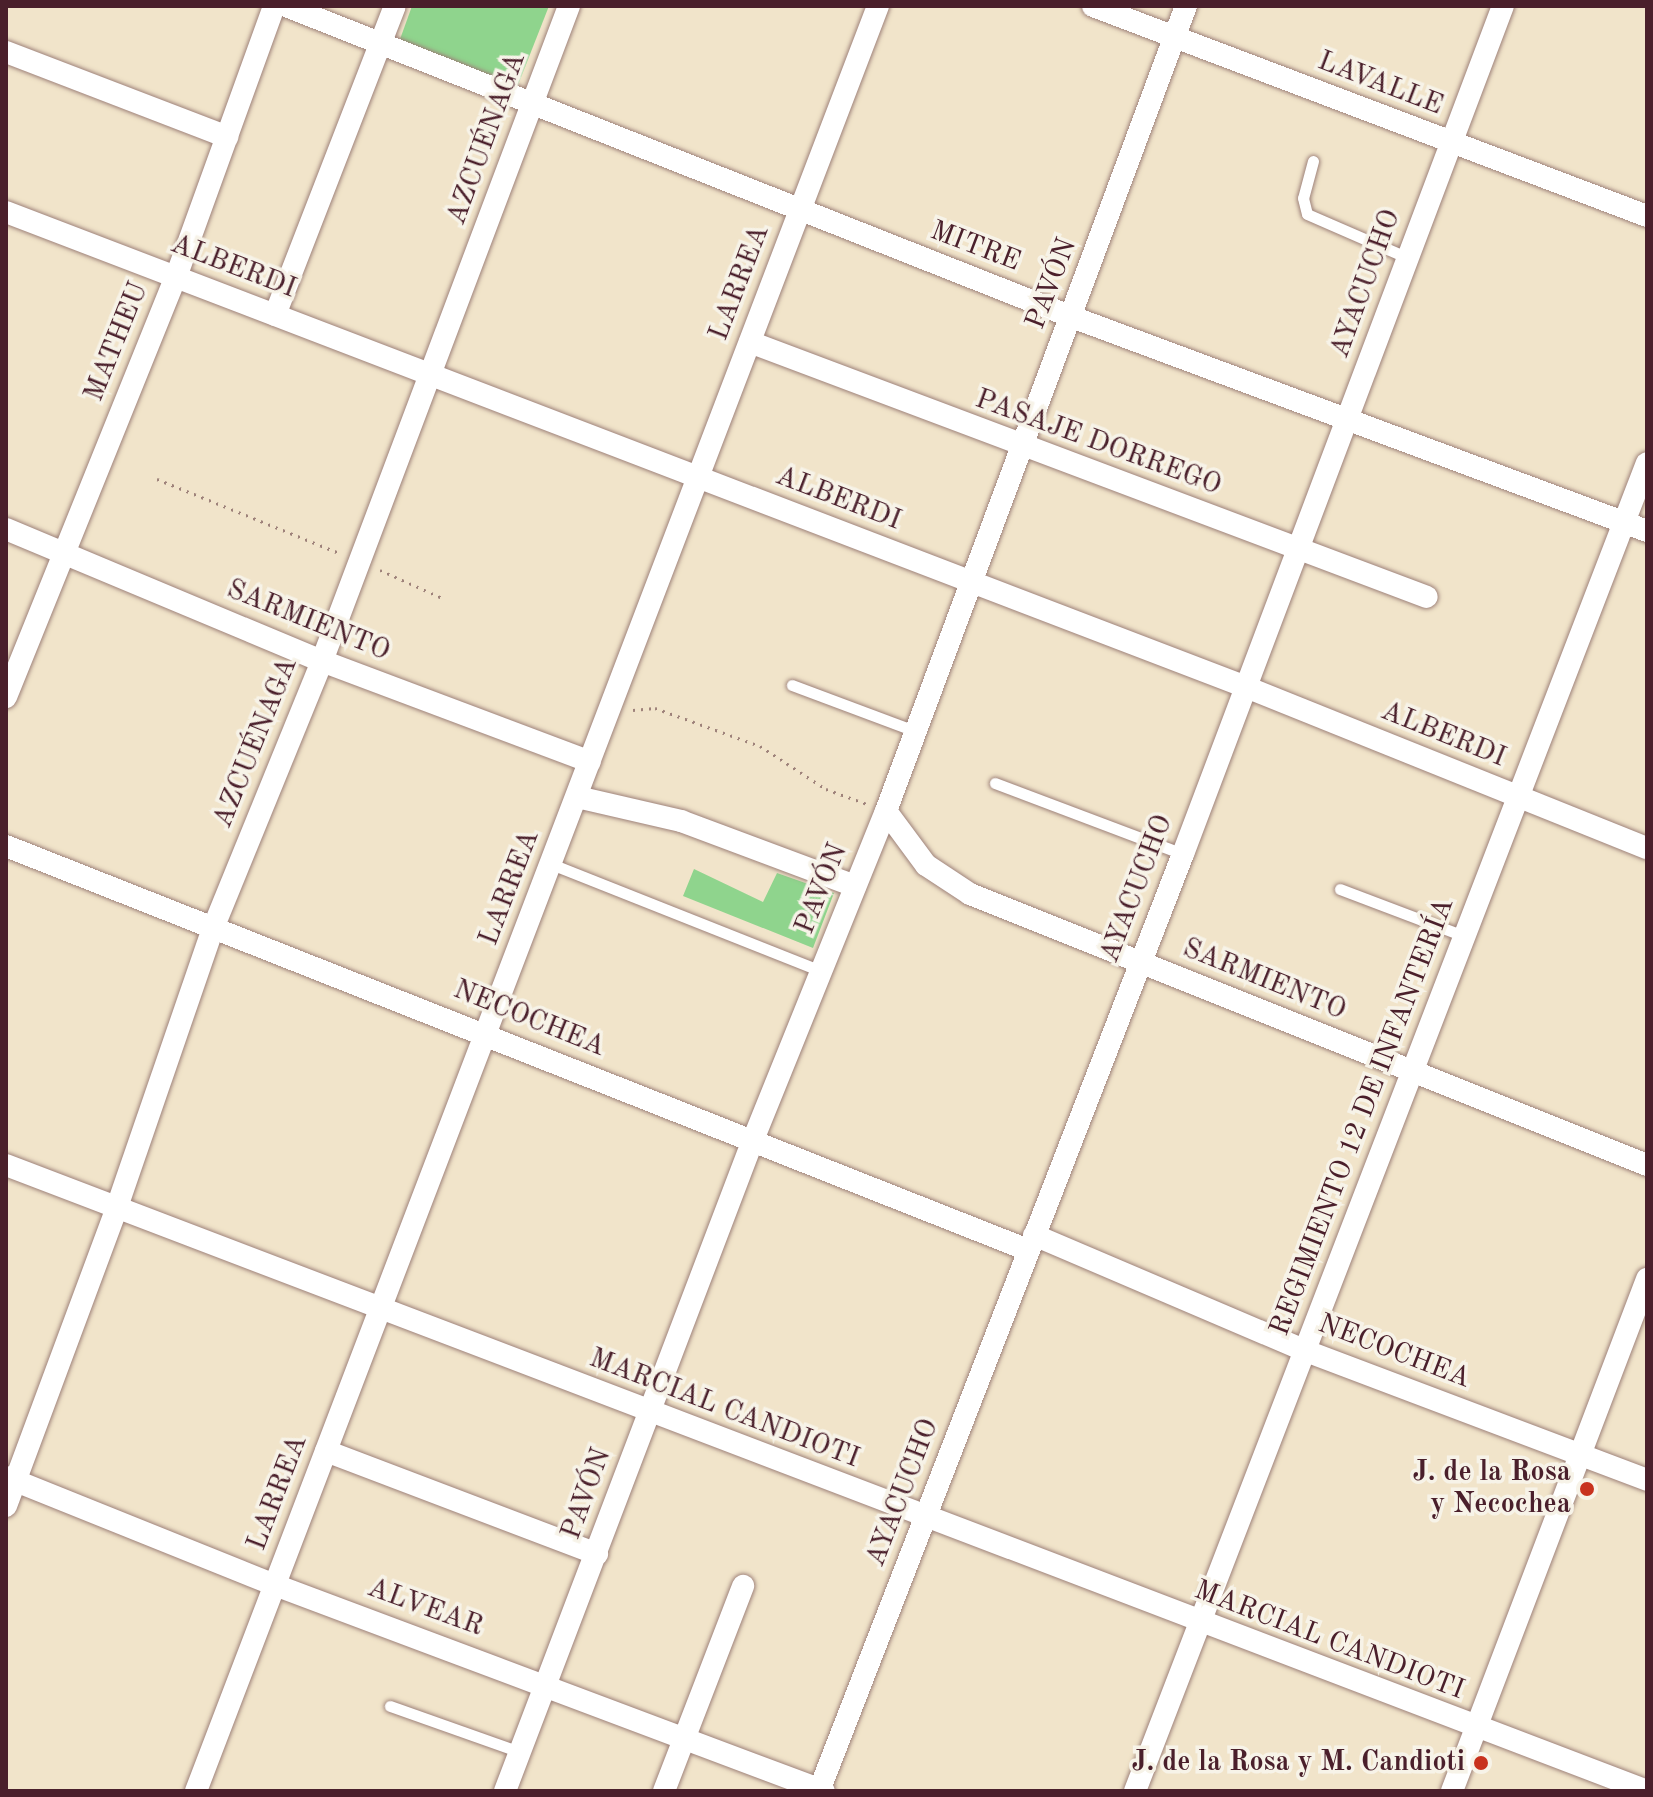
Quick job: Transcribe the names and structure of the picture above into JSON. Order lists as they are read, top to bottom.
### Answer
{
  "streets": {
    "street": [
      "LAVALLE",
      "AZCUÉNAGA",
      "MITRE",
      "ALBERDI",
      "LARREA",
      "PAVÓN",
      "AYACUCHO",
      "MATHEU",
      "PASAJE DORREGO",
      "SARMIENTO",
      "NECOCHEA",
      "REGIMIENTO 12 DE INFANTERÍA",
      "MARCIAL CANDIOTI",
      "ALVEAR"
    ]
  },
  "crossings": [
    ["LAVALLE", "PAVÓN"],
    ["LAVALLE", "AYACUCHO"],
    ["AZCUÉNAGA", "MITRE"],
    ["AZCUÉNAGA", "ALBERDI"],
    ["AZCUÉNAGA", "SARMIENTO"],
    ["AZCUÉNAGA", "NECOCHEA"],
    ["AZCUÉNAGA", "MARCIAL CANDIOTI"],
    ["AZCUÉNAGA", "ALVEAR"],
    ["MITRE", "LARREA"],
    ["MITRE", "PAVÓN"],
    ["MITRE", "AYACUCHO"],
    ["MITRE", "REGIMIENTO 12 DE INFANTERÍA"],
    ["ALBERDI", "LARREA"],
    ["ALBERDI", "PAVÓN"],
    ["ALBERDI", "AYACUCHO"],
    ["ALBERDI", "MATHEU"],
    ["ALBERDI", "REGIMIENTO 12 DE INFANTERÍA"],
    ["LARREA", "PASAJE DORREGO"],
    ["LARREA", "SARMIENTO"],
    ["LARREA", "NECOCHEA"],
    ["LARREA", "MARCIAL CANDIOTI"],
    ["LARREA", "ALVEAR"],
    ["PAVÓN", "PASAJE DORREGO"],
    ["PAVÓN", "SARMIENTO"],
    ["PAVÓN", "NECOCHEA"],
    ["PAVÓN", "MARCIAL CANDIOTI"],
    ["PAVÓN", "ALVEAR"],
    ["AYACUCHO", "PASAJE DORREGO"],
    ["AYACUCHO", "SARMIENTO"],
    ["AYACUCHO", "NECOCHEA"],
    ["AYACUCHO", "MARCIAL CANDIOTI"],
    ["AYACUCHO", "ALVEAR"],
    ["MATHEU", "SARMIENTO"],
    ["SARMIENTO", "REGIMIENTO 12 DE INFANTERÍA"],
    ["NECOCHEA", "REGIMIENTO 12 DE INFANTERÍA"],
    ["REGIMIENTO 12 DE INFANTERÍA", "MARCIAL CANDIOTI"]
  ],
  "places": ["J. de la Rosa y Necochea", "J. de la Rosa y M. Candioti"]
}
